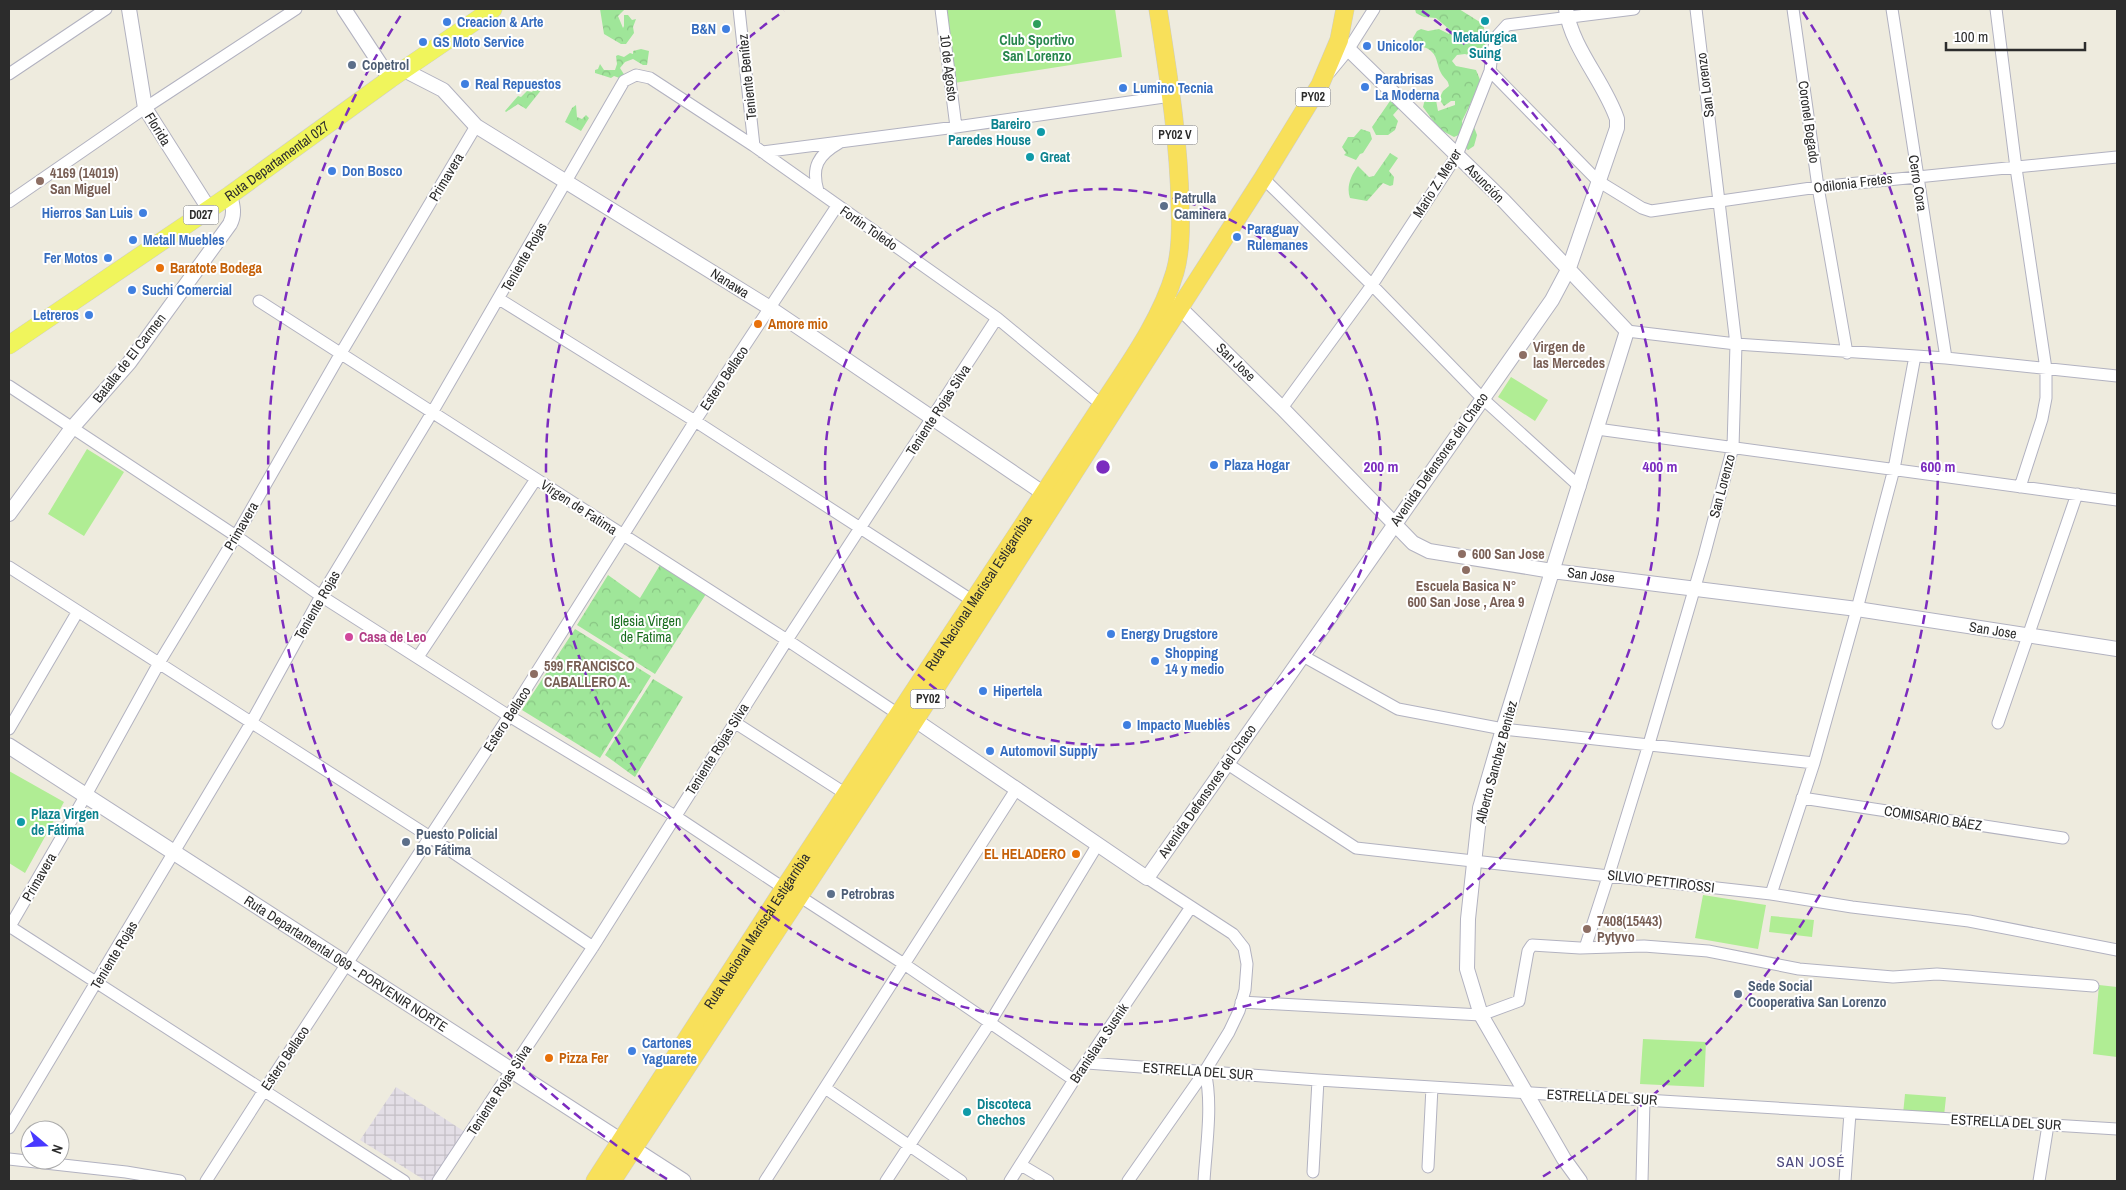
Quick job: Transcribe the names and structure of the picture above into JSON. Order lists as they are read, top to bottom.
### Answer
{
  "streets": {
    "highway": ["PY02", "PY02 V", "Ruta Nacional Mariscal Estigarribia"],
    "main road": ["Ruta Departamental 027", "D027", "Ruta Departamental 069 - PORVENIR NORTE"],
    "street": [
      "10 de Agosto",
      "Teniente Benítez",
      "San Lorenzo",
      "Coronel Bogado",
      "Florida",
      "Primavera",
      "Mario Z. Meyer",
      "Asunción",
      "Odilonia Fretes",
      "Cerro Cora",
      "Fortin Toledo",
      "Teniente Rojas",
      "Nanawa",
      "Batalla de El Carmen",
      "San Jose",
      "Estero Bellaco",
      "Teniente Rojas Silva",
      "Avenida Defensores del Chaco",
      "Virgen de Fatima",
      "Alberto Sanchez Benitez",
      "COMISARIO BÁEZ",
      "SILVIO PETTIROSSI",
      "Branislava Susnik",
      "ESTRELLA DEL SUR"
    ]
  },
  "crossings": [
    ["Teniente Benítez", "Fortin Toledo"],
    ["San Lorenzo", "Odilonia Fretes"],
    ["San Lorenzo", "San Jose"],
    ["San Lorenzo", "SILVIO PETTIROSSI"],
    ["PY02", "Asunción"],
    ["PY02", "San Jose"],
    ["PY02", "Ruta Nacional Mariscal Estigarribia"],
    ["Coronel Bogado", "Odilonia Fretes"],
    ["Florida", "Ruta Departamental 027"],
    ["Ruta Departamental 027", "Nanawa"],
    ["Ruta Departamental 027", "Batalla de El Carmen"],
    ["Primavera", "Nanawa"],
    ["Primavera", "Virgen de Fatima"],
    ["Primavera", "Ruta Departamental 069 - PORVENIR NORTE"],
    ["Mario Z. Meyer", "Asunción"],
    ["Mario Z. Meyer", "Odilonia Fretes"],
    ["Mario Z. Meyer", "San Jose"],
    ["Mario Z. Meyer", "Avenida Defensores del Chaco"],
    ["Asunción", "Avenida Defensores del Chaco"],
    ["Asunción", "Alberto Sanchez Benitez"],
    ["Odilonia Fretes", "Cerro Cora"],
    ["Odilonia Fretes", "Avenida Defensores del Chaco"],
    ["Fortin Toledo", "Teniente Rojas"],
    ["Fortin Toledo", "Estero Bellaco"],
    ["Fortin Toledo", "Teniente Rojas Silva"],
    ["Fortin Toledo", "Ruta Nacional Mariscal Estigarribia"],
    ["Teniente Rojas", "Nanawa"],
    ["Teniente Rojas", "Virgen de Fatima"],
    ["Teniente Rojas", "Ruta Departamental 069 - PORVENIR NORTE"],
    ["Nanawa", "Estero Bellaco"],
    ["Nanawa", "Teniente Rojas Silva"],
    ["Nanawa", "Ruta Nacional Mariscal Estigarribia"],
    ["San Jose", "Avenida Defensores del Chaco"],
    ["San Jose", "Ruta Nacional Mariscal Estigarribia"],
    ["San Jose", "Alberto Sanchez Benitez"],
    ["Estero Bellaco", "Virgen de Fatima"],
    ["Estero Bellaco", "Ruta Departamental 069 - PORVENIR NORTE"],
    ["Teniente Rojas Silva", "Virgen de Fatima"],
    ["Teniente Rojas Silva", "Ruta Departamental 069 - PORVENIR NORTE"],
    ["Avenida Defensores del Chaco", "SILVIO PETTIROSSI"],
    ["Virgen de Fatima", "Ruta Nacional Mariscal Estigarribia"],
    ["Ruta Nacional Mariscal Estigarribia", "Ruta Departamental 069 - PORVENIR NORTE"],
    ["Alberto Sanchez Benitez", "SILVIO PETTIROSSI"],
    ["Alberto Sanchez Benitez", "ESTRELLA DEL SUR"],
    ["Branislava Susnik", "ESTRELLA DEL SUR"]
  ],
  "districts": ["SAN JOSÉ"],
  "parks": ["Iglesia Virgen de Fatima"],
  "places": [
    "Metalúrgica Suing",
    "Creacion & Arte",
    "Club Sportivo San Lorenzo",
    "B&N",
    "GS Moto Service",
    "Unicolor",
    "Copetrol",
    "Real Repuestos",
    "Parabrisas La Moderna",
    "Lumino Tecnia",
    "Bareiro Paredes House",
    "Great",
    "Don Bosco",
    "4169 (14019) San Miguel",
    "Patrulla Caminera",
    "Hierros San Luis",
    "Paraguay Rulemanes",
    "Metall Muebles",
    "Fer Motos",
    "Baratote Bodega",
    "Suchi Comercial",
    "Letreros",
    "Amore mio",
    "Virgen de las Mercedes",
    "Plaza Hogar",
    "600 San Jose",
    "Escuela Basica N° 600 San Jose , Area 9",
    "Energy Drugstore",
    "Casa de Leo",
    "Shopping 14 y medio",
    "599 FRANCISCO CABALLERO A.",
    "Hipertela",
    "Impacto Muebles",
    "Automovil Supply",
    "Plaza Virgen de Fátima",
    "Puesto Policial Bo Fátima",
    "EL HELADERO",
    "Petrobras",
    "7408(15443) Pytyvo",
    "Sede Social Cooperativa San Lorenzo",
    "Cartones Yaguarete",
    "Pizza Fer",
    "Discoteca Chechos"
  ],
  "scale_bar": "100 m",
  "north": "right",
  "rings": ["200 m", "400 m", "600 m"]
}
